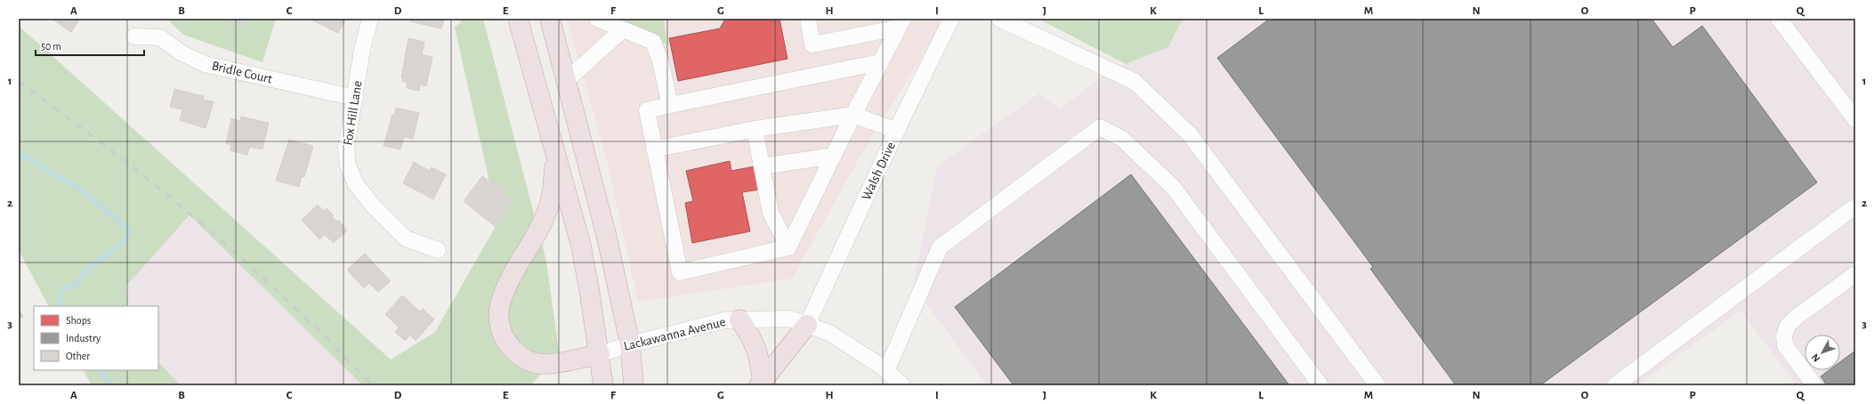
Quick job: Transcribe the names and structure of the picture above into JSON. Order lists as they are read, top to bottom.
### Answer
{
  "streets": {
    "street": [
      "Bridle Court",
      "Fox Hill Lane",
      "Walsh Drive",
      "Lackawanna Avenue"
    ]
  },
  "crossings": [
    ["Bridle Court", "Fox Hill Lane"],
    ["Walsh Drive", "Lackawanna Avenue"]
  ],
  "legend": ["Shops", "Industry", "Other"],
  "scale_bar": "50 m",
  "north": "bottom left",
  "grid": {
    "columns": [
      "A",
      "B",
      "C",
      "D",
      "E",
      "F",
      "G",
      "H",
      "I",
      "J",
      "K",
      "L",
      "M",
      "N",
      "O",
      "P",
      "Q"
    ],
    "rows": ["1", "2", "3"]
  }
}
